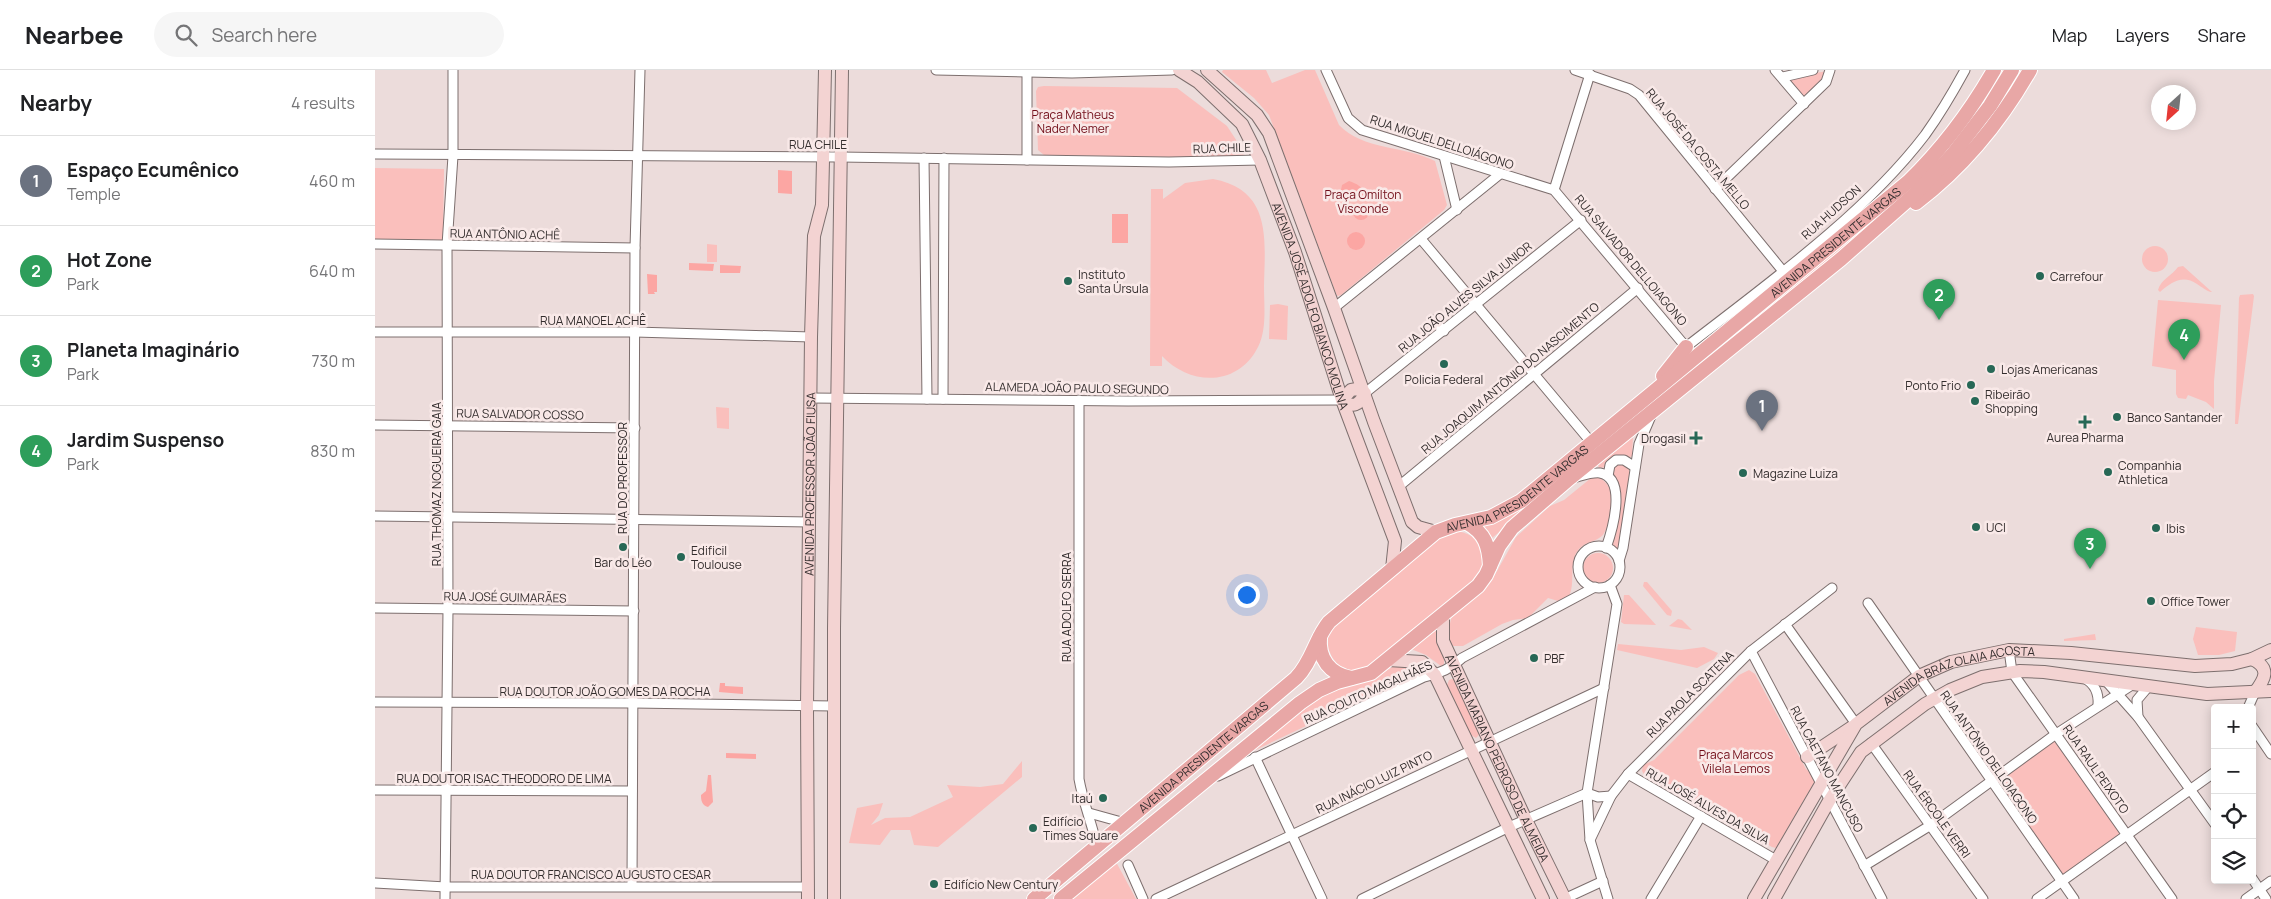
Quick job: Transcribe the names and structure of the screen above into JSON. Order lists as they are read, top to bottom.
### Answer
{
  "streets": {
    "main road": [
      "AVENIDA PRESIDENTE VARGAS",
      "AVENIDA JOSÉ ADOLFO BIANCO MOLINA",
      "AVENIDA PROFESSOR JOÃO FIUSA",
      "AVENIDA BRÁZ OLAIA ACOSTA",
      "AVENIDA MARIANO PEDROSO DE ALMEIDA"
    ],
    "street": [
      "RUA MIGUEL DELLOIÁGONO",
      "RUA CHILE",
      "RUA JOSÉ DA COSTA MELLO",
      "RUA HUDSON",
      "RUA ANTÔNIO ACHÊ",
      "RUA SALVADOR DELLOIAGONO",
      "RUA JOÃO ALVES SILVA JUNIOR",
      "RUA MANOEL ACHÊ",
      "RUA JOAQUIM ANTÔNIO DO NASCIMENTO",
      "ALAMEDA JOÃO PAULO SEGUNDO",
      "RUA SALVADOR COSSO",
      "RUA DO PROFESSOR",
      "RUA THOMAZ NOGUEIRA GAIA",
      "RUA JOSÉ GUIMARÃES",
      "RUA ADOLFO SERRA",
      "RUA DOUTOR JOÃO GOMES DA ROCHA",
      "RUA COUTO MAGALHÃES",
      "RUA PAOLA SCATENA",
      "RUA ANTÔNIO DELLOIAGONO",
      "RUA CAETANO MANCUSO",
      "RUA RAUL PEIXOTO",
      "RUA DOUTOR ISAC THEODORO DE LIMA",
      "RUA INÁCIO LUIZ PINTO",
      "RUA JOSÉ ALVES DA SILVA",
      "RUA ÉRCOLE VERRI",
      "RUA DOUTOR FRANCISCO AUGUSTO CESAR"
    ]
  },
  "crossings": [
    ["RUA MIGUEL DELLOIÁGONO", "RUA SALVADOR DELLOIAGONO"],
    ["RUA CHILE", "AVENIDA JOSÉ ADOLFO BIANCO MOLINA"],
    ["RUA CHILE", "RUA DO PROFESSOR"],
    ["RUA CHILE", "RUA THOMAZ NOGUEIRA GAIA"],
    ["RUA CHILE", "AVENIDA PROFESSOR JOÃO FIUSA"],
    ["RUA JOSÉ DA COSTA MELLO", "RUA HUDSON"],
    ["RUA HUDSON", "RUA SALVADOR DELLOIAGONO"],
    ["RUA ANTÔNIO ACHÊ", "RUA DO PROFESSOR"],
    ["RUA ANTÔNIO ACHÊ", "RUA THOMAZ NOGUEIRA GAIA"],
    ["AVENIDA PRESIDENTE VARGAS", "AVENIDA JOSÉ ADOLFO BIANCO MOLINA"],
    ["AVENIDA PRESIDENTE VARGAS", "RUA ADOLFO SERRA"],
    ["AVENIDA PRESIDENTE VARGAS", "RUA COUTO MAGALHÃES"],
    ["AVENIDA PRESIDENTE VARGAS", "AVENIDA MARIANO PEDROSO DE ALMEIDA"],
    ["RUA SALVADOR DELLOIAGONO", "RUA JOÃO ALVES SILVA JUNIOR"],
    ["RUA SALVADOR DELLOIAGONO", "RUA JOAQUIM ANTÔNIO DO NASCIMENTO"],
    ["RUA JOÃO ALVES SILVA JUNIOR", "AVENIDA JOSÉ ADOLFO BIANCO MOLINA"],
    ["AVENIDA JOSÉ ADOLFO BIANCO MOLINA", "RUA JOAQUIM ANTÔNIO DO NASCIMENTO"],
    ["AVENIDA JOSÉ ADOLFO BIANCO MOLINA", "ALAMEDA JOÃO PAULO SEGUNDO"],
    ["RUA MANOEL ACHÊ", "RUA DO PROFESSOR"],
    ["RUA MANOEL ACHÊ", "RUA THOMAZ NOGUEIRA GAIA"],
    ["RUA MANOEL ACHÊ", "AVENIDA PROFESSOR JOÃO FIUSA"],
    ["ALAMEDA JOÃO PAULO SEGUNDO", "AVENIDA PROFESSOR JOÃO FIUSA"],
    ["ALAMEDA JOÃO PAULO SEGUNDO", "RUA ADOLFO SERRA"],
    ["RUA SALVADOR COSSO", "RUA DO PROFESSOR"],
    ["RUA SALVADOR COSSO", "RUA THOMAZ NOGUEIRA GAIA"],
    ["RUA DO PROFESSOR", "RUA JOSÉ GUIMARÃES"],
    ["RUA DO PROFESSOR", "RUA DOUTOR JOÃO GOMES DA ROCHA"],
    ["RUA DO PROFESSOR", "RUA DOUTOR ISAC THEODORO DE LIMA"],
    ["RUA DO PROFESSOR", "RUA DOUTOR FRANCISCO AUGUSTO CESAR"],
    ["RUA THOMAZ NOGUEIRA GAIA", "RUA JOSÉ GUIMARÃES"],
    ["RUA THOMAZ NOGUEIRA GAIA", "RUA DOUTOR JOÃO GOMES DA ROCHA"],
    ["RUA THOMAZ NOGUEIRA GAIA", "RUA DOUTOR ISAC THEODORO DE LIMA"],
    ["RUA THOMAZ NOGUEIRA GAIA", "RUA DOUTOR FRANCISCO AUGUSTO CESAR"],
    ["AVENIDA PROFESSOR JOÃO FIUSA", "RUA DOUTOR JOÃO GOMES DA ROCHA"],
    ["AVENIDA PROFESSOR JOÃO FIUSA", "RUA DOUTOR FRANCISCO AUGUSTO CESAR"],
    ["AVENIDA BRÁZ OLAIA ACOSTA", "RUA ANTÔNIO DELLOIAGONO"],
    ["AVENIDA BRÁZ OLAIA ACOSTA", "RUA CAETANO MANCUSO"],
    ["AVENIDA BRÁZ OLAIA ACOSTA", "RUA RAUL PEIXOTO"],
    ["AVENIDA BRÁZ OLAIA ACOSTA", "RUA JOSÉ ALVES DA SILVA"],
    ["AVENIDA BRÁZ OLAIA ACOSTA", "RUA ÉRCOLE VERRI"],
    ["RUA COUTO MAGALHÃES", "AVENIDA MARIANO PEDROSO DE ALMEIDA"],
    ["RUA PAOLA SCATENA", "RUA CAETANO MANCUSO"],
    ["RUA PAOLA SCATENA", "RUA JOSÉ ALVES DA SILVA"],
    ["AVENIDA MARIANO PEDROSO DE ALMEIDA", "RUA INÁCIO LUIZ PINTO"]
  ],
  "parks": ["Praça Matheus Nader Nemer", "Praça Omílton Visconde", "Praça Marcos Vilela Lemos"],
  "places": {
    "other": [
      "Carrefour",
      "Instituto Santa Úrsula",
      "Policia Federal",
      "Lojas Americanas",
      "Ponto Frio",
      "Ribeirão Shopping",
      "Banco Santander",
      "Companhia Athletica",
      "Magazine Luiza",
      "UCI",
      "Ibis",
      "Bar do Léo",
      "Edificil Toulouse",
      "Office Tower",
      "PBF",
      "Itaú",
      "Edifício Times Square",
      "Edifício New Century"
    ],
    "health": ["Aurea Pharma", "Drogasil"]
  },
  "north": "bottom left",
  "page": {
    "header": "Nearbee",
    "search": "Search here",
    "nav": ["Map", "Layers", "Share"],
    "heading": ["Nearby", "4 results"],
    "list": [
      {
        "mark": "1",
        "name": "Espaço Ecumênico",
        "note": "Temple",
        "value": "460 m"
      },
      {
        "mark": "2",
        "name": "Hot Zone",
        "note": "Park",
        "value": "640 m"
      },
      {
        "mark": "3",
        "name": "Planeta Imaginário",
        "note": "Park",
        "value": "730 m"
      },
      {
        "mark": "4",
        "name": "Jardim Suspenso",
        "note": "Park",
        "value": "830 m"
      }
    ],
    "pins": [
      "2",
      "4",
      "1",
      "3"
    ],
    "map_buttons": ["+", "−"]
  }
}
